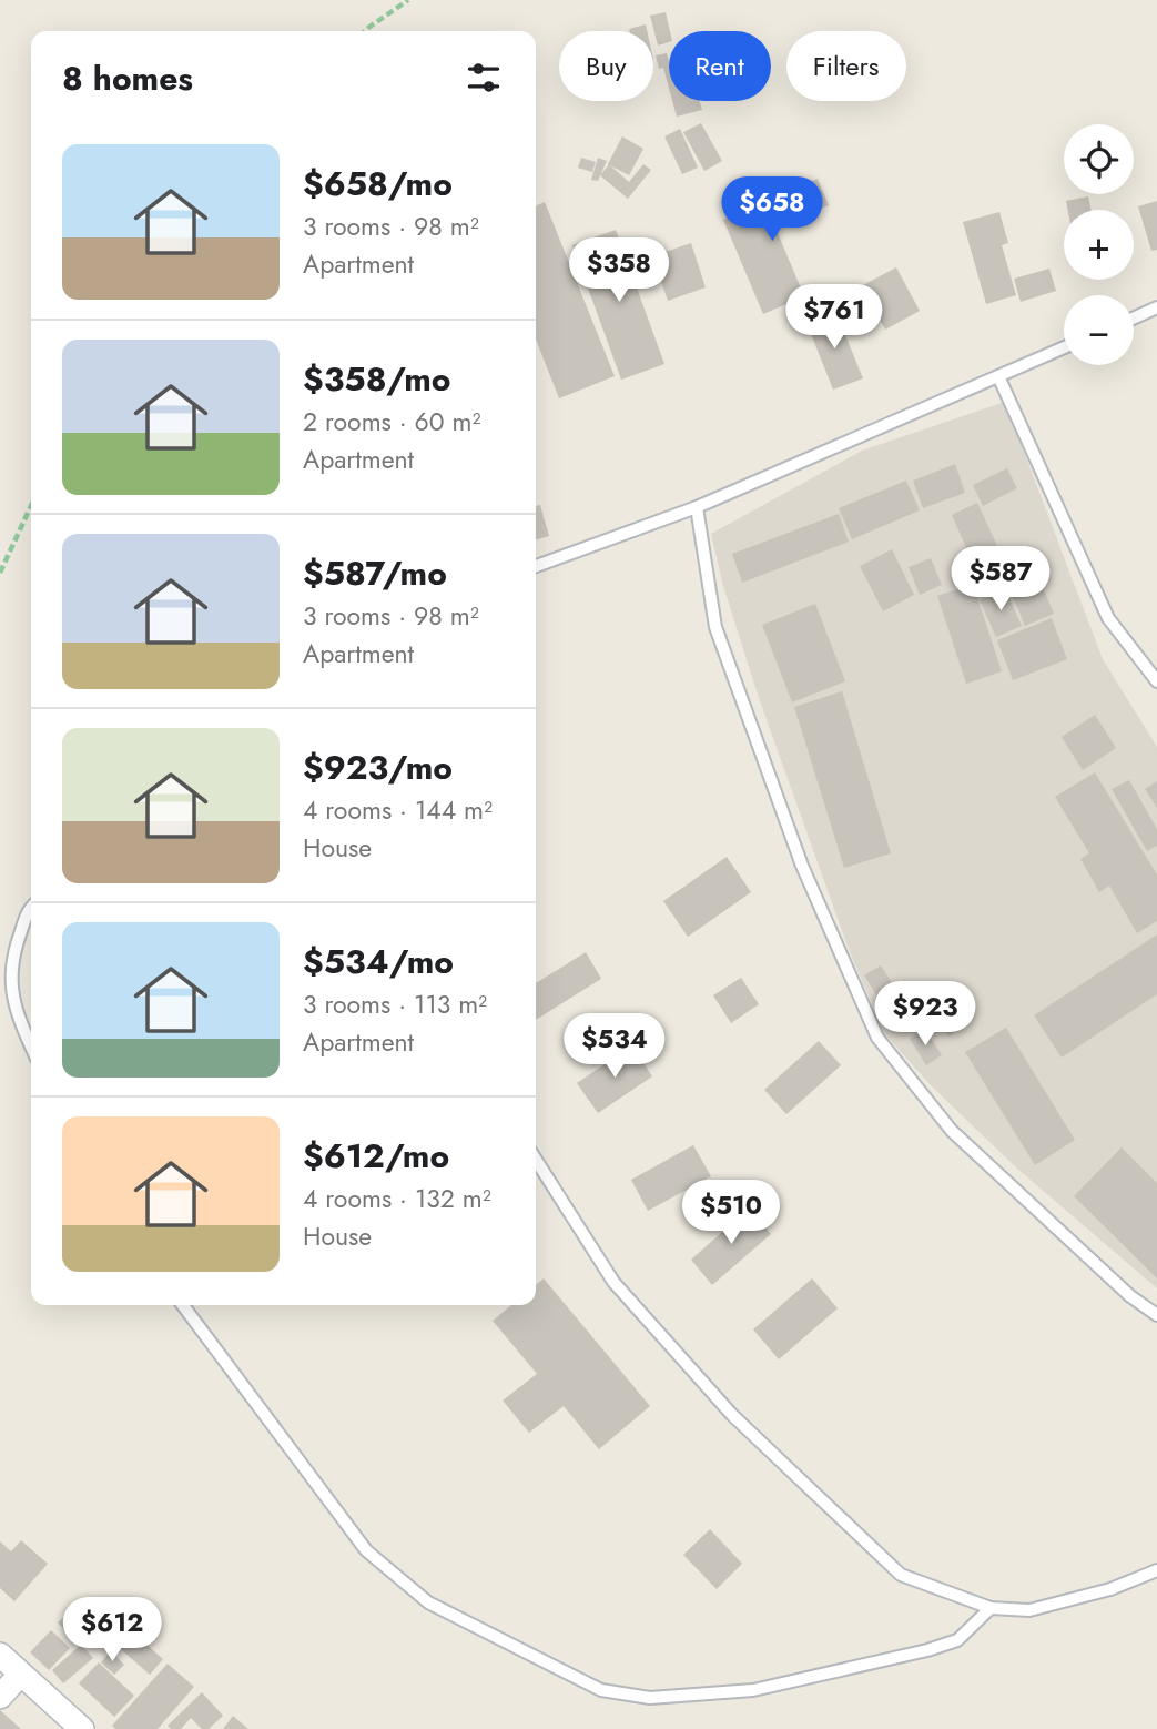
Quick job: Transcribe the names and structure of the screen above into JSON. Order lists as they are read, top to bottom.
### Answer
{
  "page": {
    "chip": ["Buy", "Rent", "Filters"],
    "heading": "8 homes",
    "map_buttons": ["+", "−"],
    "list": [
      {
        "name": "$658/mo",
        "note": "3 rooms · 98 m² · Apartment"
      },
      {
        "name": "$358/mo",
        "note": "2 rooms · 60 m² · Apartment"
      },
      {
        "name": "$587/mo",
        "note": "3 rooms · 98 m² · Apartment"
      },
      {
        "name": "$923/mo",
        "note": "4 rooms · 144 m² · House"
      },
      {
        "name": "$534/mo",
        "note": "3 rooms · 113 m² · Apartment"
      },
      {
        "name": "$612/mo",
        "note": "4 rooms · 132 m² · House"
      }
    ],
    "price": [
      "$658",
      "$358",
      "$761",
      "$587",
      "$923",
      "$534",
      "$510",
      "$612"
    ]
  }
}
